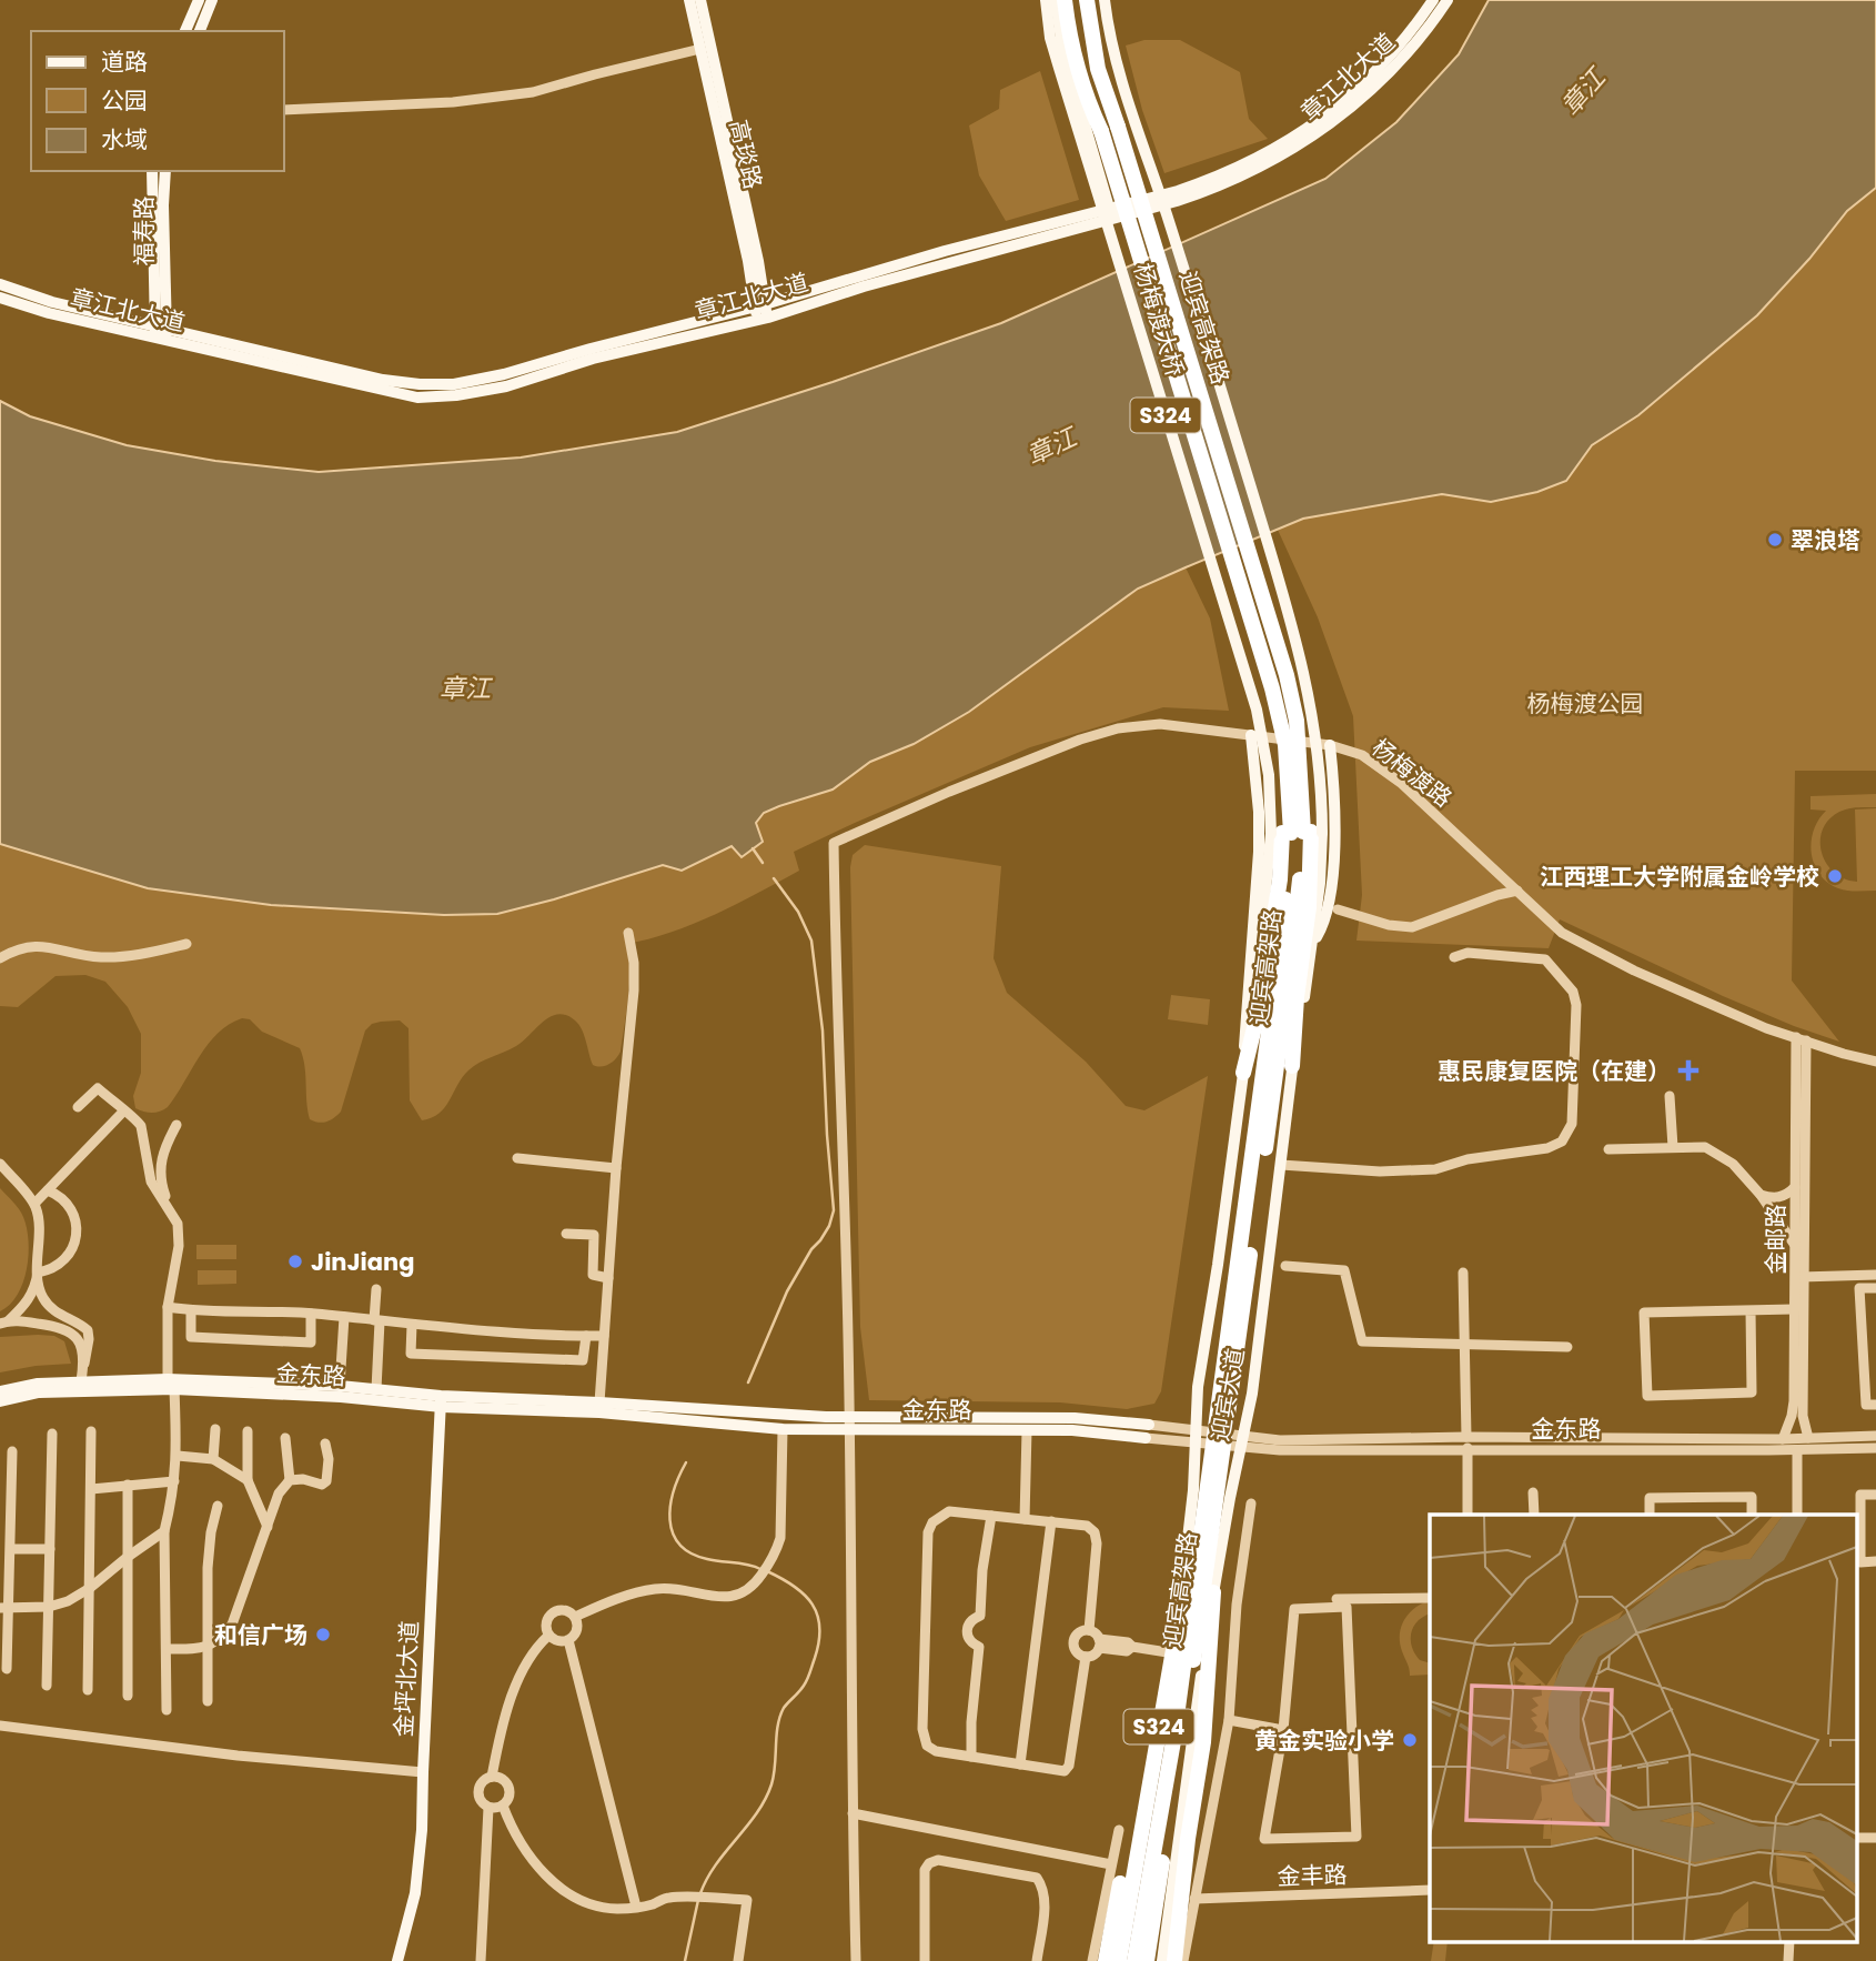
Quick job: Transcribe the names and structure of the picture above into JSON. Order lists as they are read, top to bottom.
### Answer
{
  "streets": {
    "highway": ["迎宾高架路"],
    "main road": [
      "章江北大道",
      "高琰路",
      "福寿路",
      "杨梅渡大桥",
      "S324",
      "金东路",
      "迎宾大道",
      "金坪北大道"
    ],
    "street": ["杨梅渡路", "金邮路", "金丰路"]
  },
  "crossings": [
    ["章江北大道", "高琰路"],
    ["章江北大道", "福寿路"],
    ["杨梅渡大桥", "迎宾高架路"],
    ["杨梅渡大桥", "迎宾大道"],
    ["迎宾高架路", "金东路"],
    ["迎宾高架路", "迎宾大道"],
    ["杨梅渡路", "金邮路"],
    ["杨梅渡路", "金东路"],
    ["杨梅渡路", "迎宾大道"],
    ["金邮路", "金东路"],
    ["金东路", "迎宾大道"],
    ["金东路", "金坪北大道"]
  ],
  "water": ["章江"],
  "parks": ["杨梅渡公园"],
  "places": {
    "other": [
      "翠浪塔",
      "江西理工大学附属金岭学校",
      "JinJiang",
      "和信广场",
      "黄金实验小学"
    ],
    "health": ["惠民康复医院（在建）"]
  },
  "legend": ["道路", "公园", "水域"]
}
